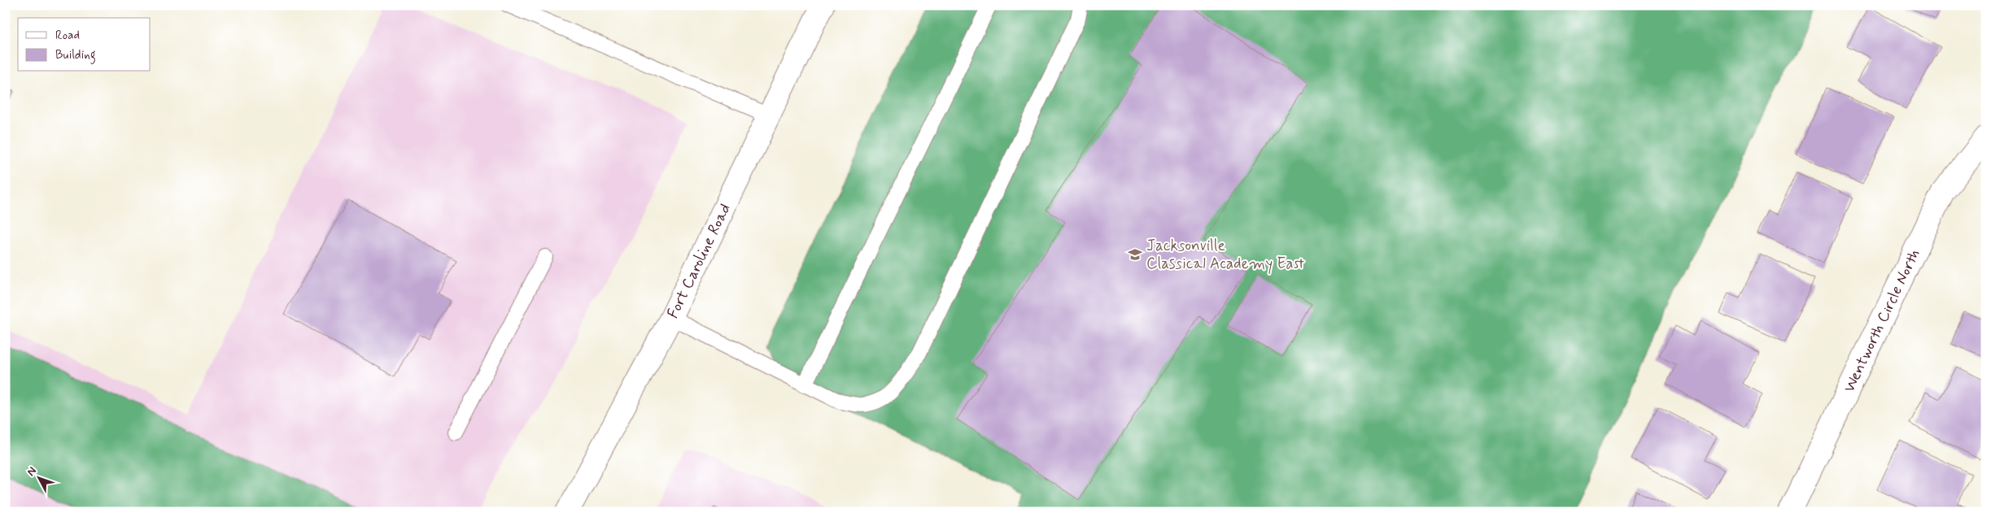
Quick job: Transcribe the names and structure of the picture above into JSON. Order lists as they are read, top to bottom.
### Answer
{
  "streets": {
    "street": ["Fort Caroline Road", "Wentworth Circle North"]
  },
  "places": {
    "school or university": ["Jacksonville Classical Academy East"]
  },
  "legend": ["Road", "Building"],
  "north": "top left"
}
